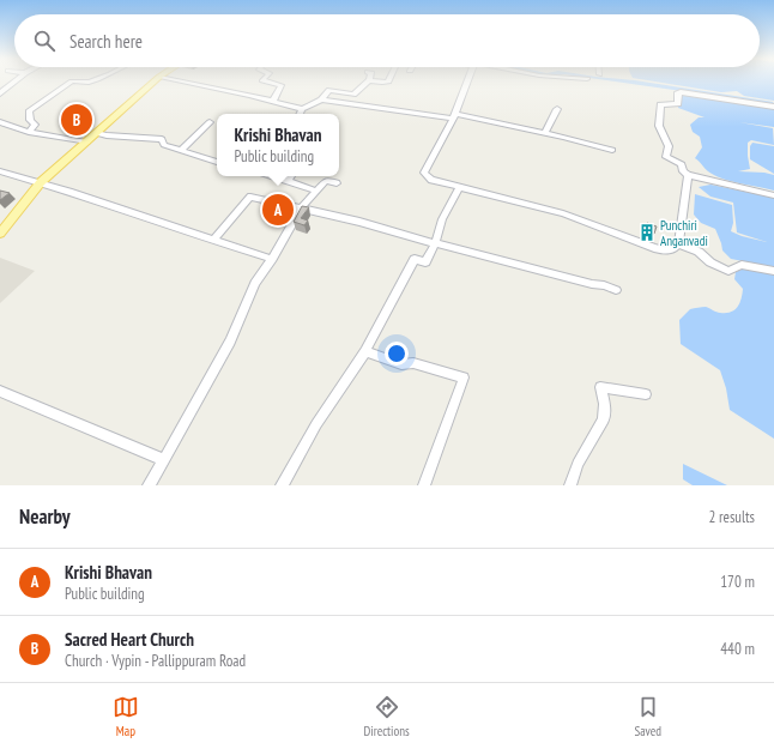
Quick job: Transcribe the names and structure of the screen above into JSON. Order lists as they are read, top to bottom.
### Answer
{
  "places": {
    "building": ["Punchiri Anganvadi"]
  },
  "page": {
    "search": "Search here",
    "pins": ["B", "A"],
    "popup": ["Krishi Bhavan", "Public building"],
    "heading": ["Nearby", "2 results"],
    "list": [
      {
        "mark": "A",
        "name": "Krishi Bhavan",
        "note": "Public building",
        "value": "170 m"
      },
      {
        "mark": "B",
        "name": "Sacred Heart Church",
        "note": "Church · Vypin - Pallippuram Road",
        "value": "440 m"
      }
    ],
    "nav": ["Map", "Directions", "Saved"]
  }
}
